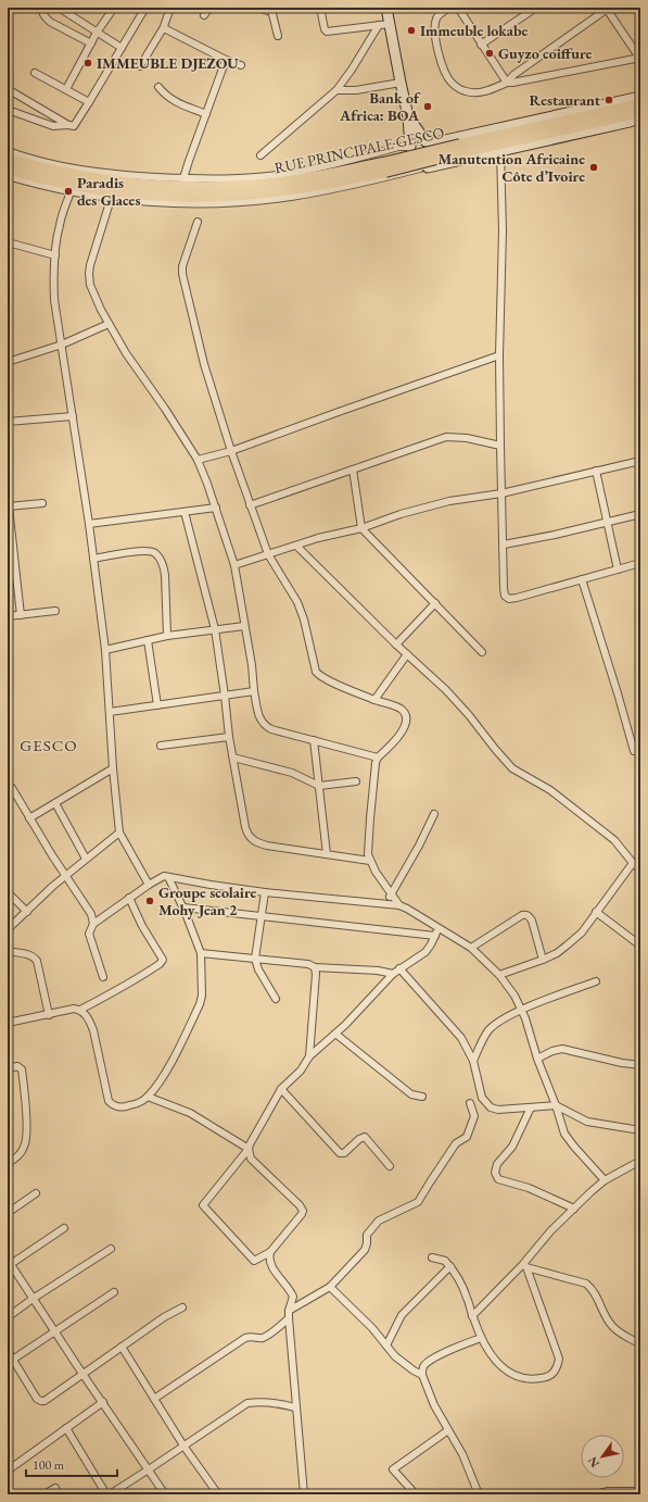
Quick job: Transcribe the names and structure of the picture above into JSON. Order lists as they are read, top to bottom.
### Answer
{
  "streets": {
    "main road": ["RUE PRINCIPALE GESCO"]
  },
  "districts": ["GESCO"],
  "places": [
    "Immeuble lokabe",
    "Guyzo coiffure",
    "IMMEUBLE DJEZOU",
    "Restaurant",
    "Bank of Africa: BOA",
    "Manutention Africaine Côte d’Ivoire",
    "Paradis des Glaces",
    "Groupe scolaire Mohy Jean 2"
  ],
  "scale_bar": "100 m",
  "north": "bottom left"
}
